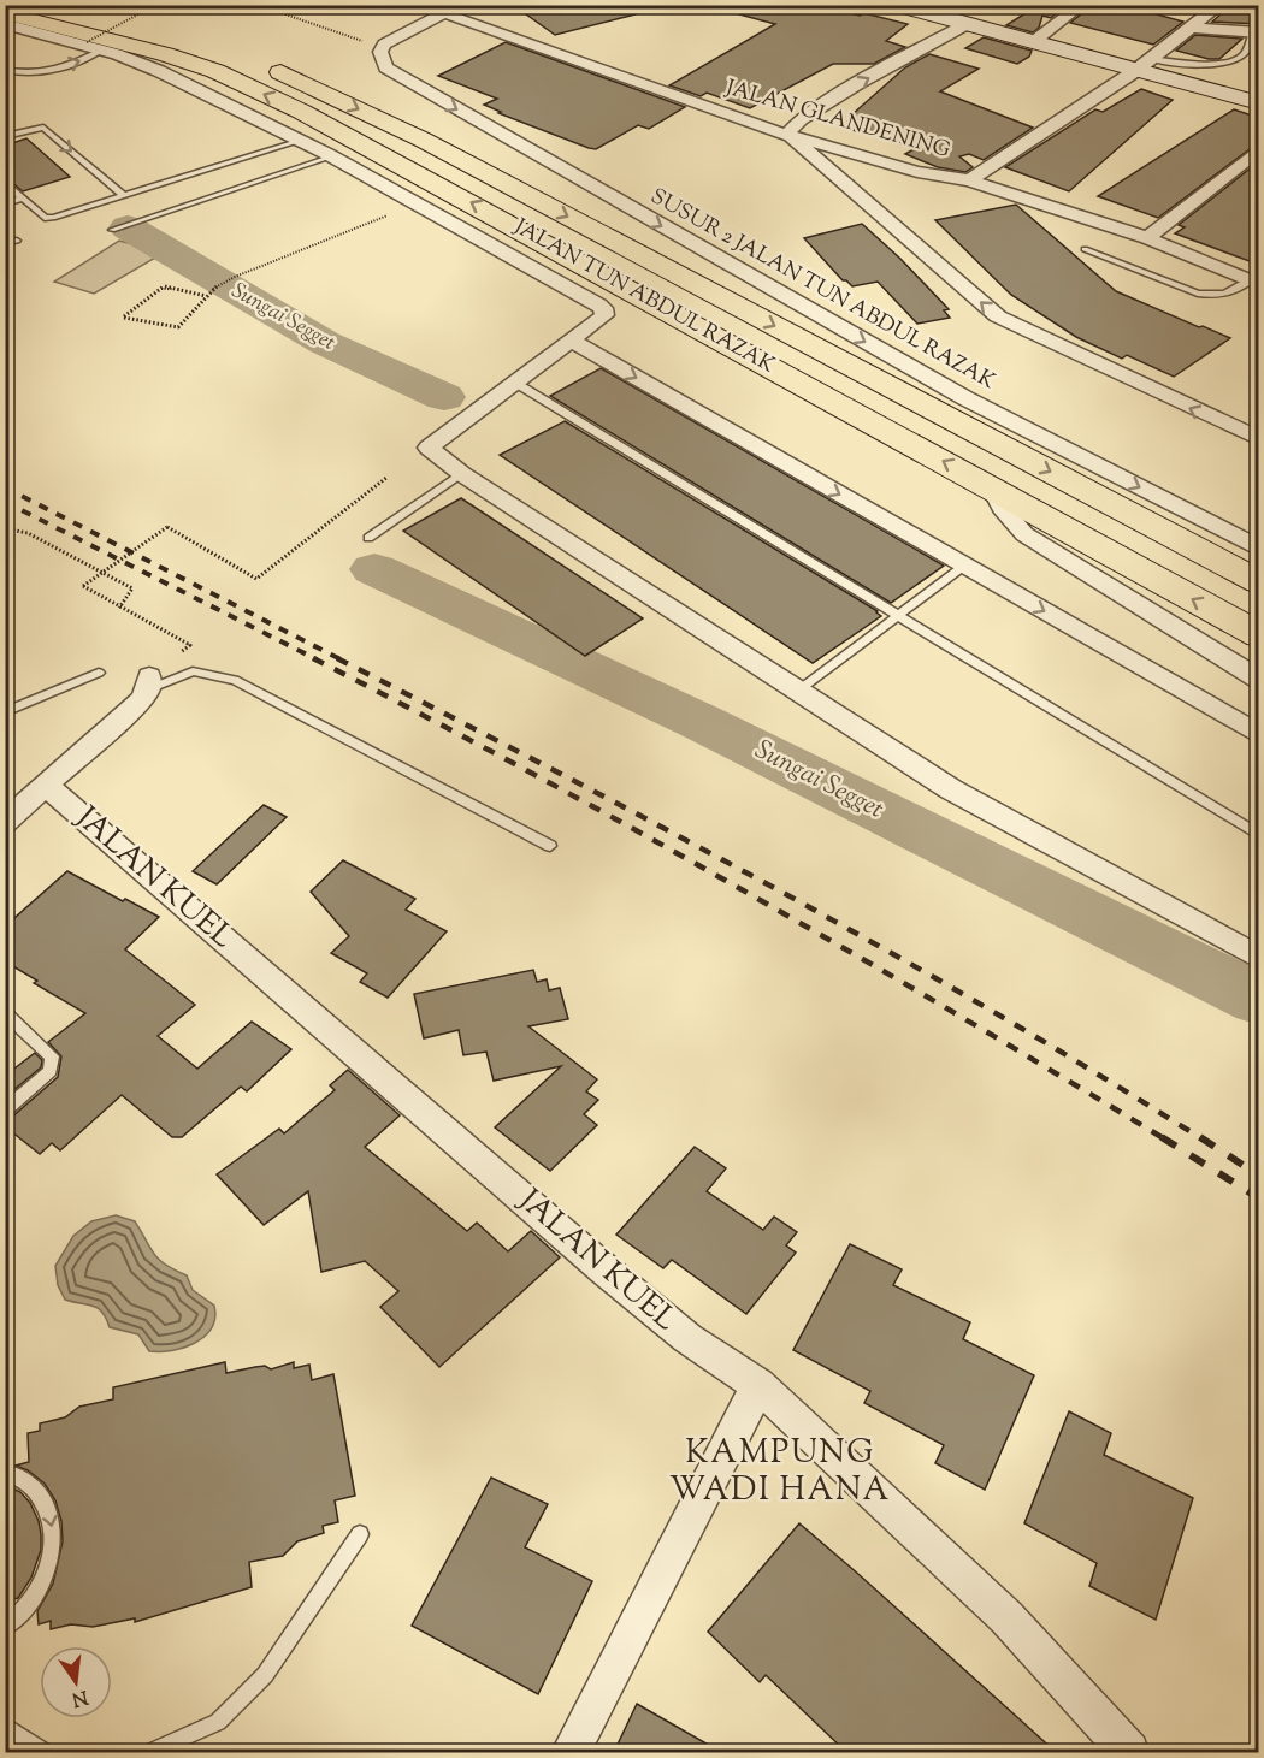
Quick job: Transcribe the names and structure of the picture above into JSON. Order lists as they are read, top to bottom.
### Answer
{
  "streets": {
    "highway": ["JALAN TUN ABDUL RAZAK"],
    "street": ["JALAN GLANDENING", "SUSUR 2 JALAN TUN ABDUL RAZAK", "JALAN KUEL"]
  },
  "districts": ["KAMPUNG WADI HANA"],
  "water": ["Sungai Segget"],
  "north": "bottom"
}
